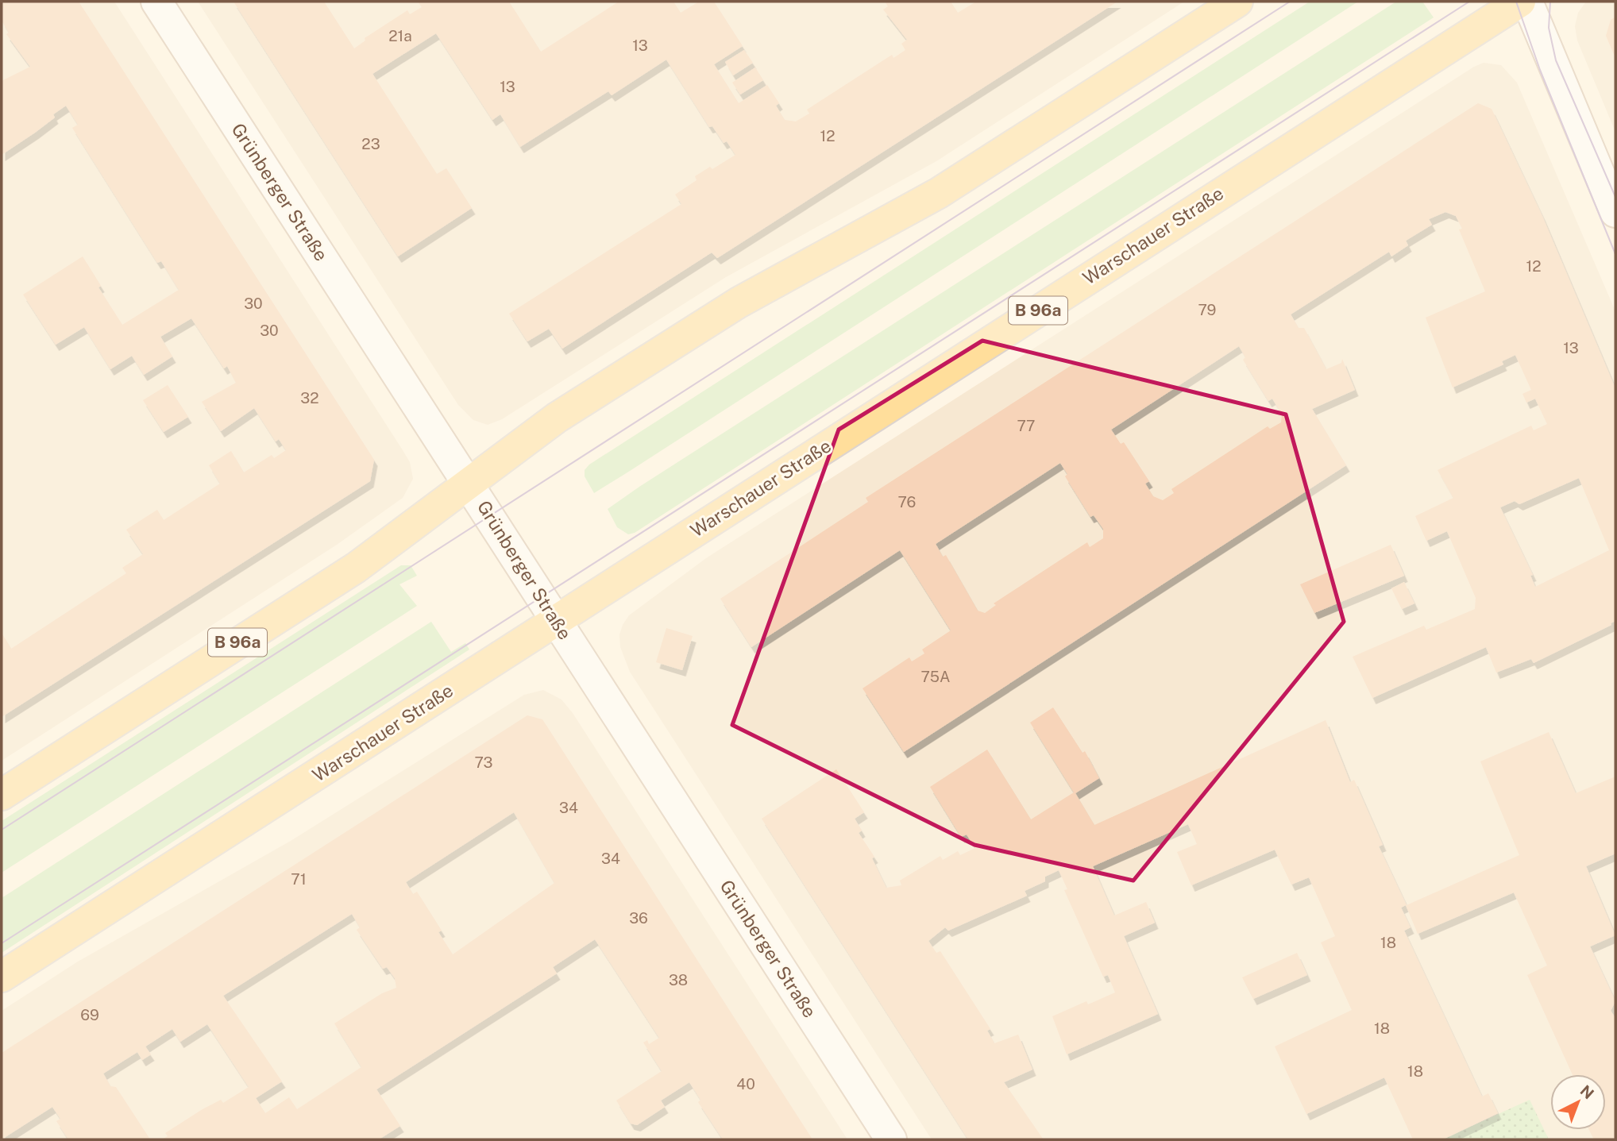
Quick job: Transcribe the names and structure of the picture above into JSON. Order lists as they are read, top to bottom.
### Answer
{
  "streets": {
    "main road": ["Warschauer Straße", "B 96a"],
    "street": ["Grünberger Straße"]
  },
  "crossings": [
    ["Grünberger Straße", "Warschauer Straße"],
    ["Grünberger Straße", "B 96a"]
  ],
  "house_numbers": [
    "21a",
    "13",
    "13",
    "12",
    "23",
    "12",
    "30",
    "79",
    "30",
    "13",
    "32",
    "77",
    "76",
    "75A",
    "73",
    "34",
    "34",
    "71",
    "36",
    "18",
    "38",
    "69",
    "18",
    "18",
    "40"
  ],
  "north": "top right"
}
